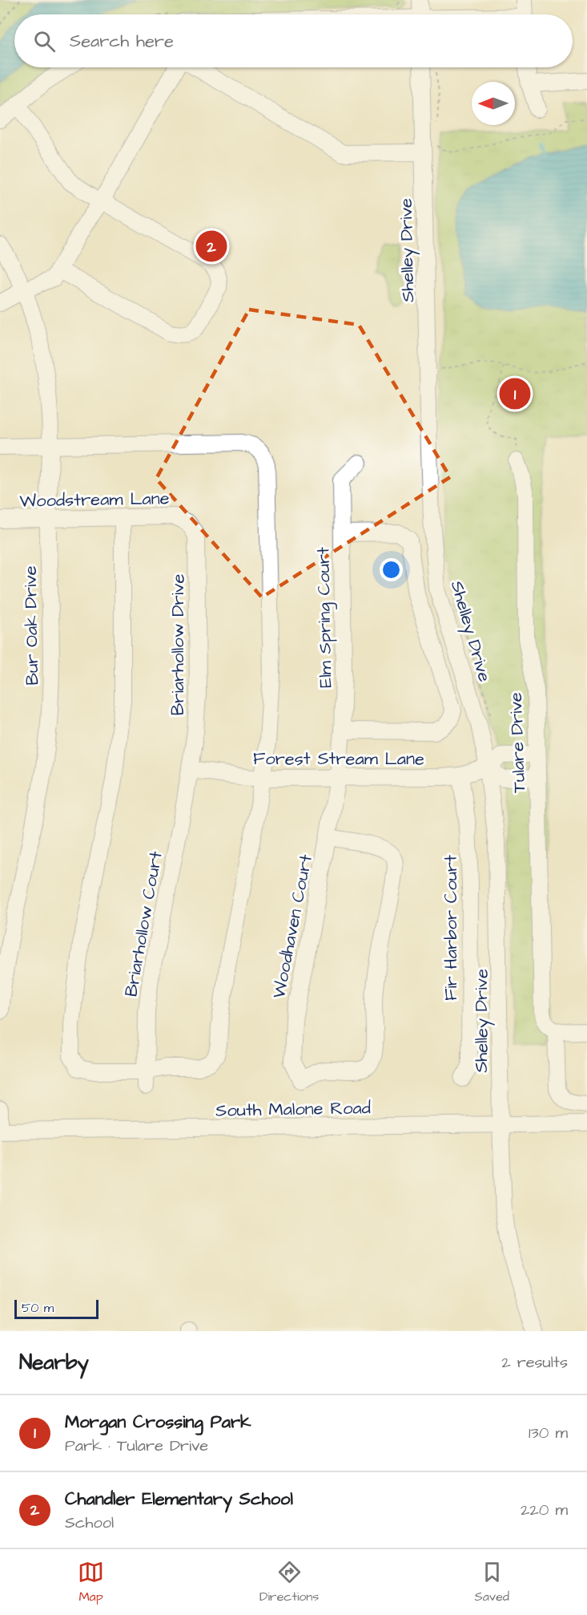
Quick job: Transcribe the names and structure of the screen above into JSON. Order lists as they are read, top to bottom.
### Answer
{
  "streets": {
    "street": [
      "Shelley Drive",
      "Woodstream Lane",
      "Elm Spring Court",
      "Bur Oak Drive",
      "Briarhollow Drive",
      "Tulare Drive",
      "Forest Stream Lane",
      "Briarhollow Court",
      "Woodhaven Court",
      "Fir Harbor Court",
      "South Malone Road"
    ]
  },
  "crossings": [
    ["Shelley Drive", "Forest Stream Lane"],
    ["Shelley Drive", "South Malone Road"],
    ["Woodstream Lane", "Bur Oak Drive"],
    ["Woodstream Lane", "Briarhollow Drive"],
    ["Elm Spring Court", "Forest Stream Lane"],
    ["Elm Spring Court", "Woodhaven Court"],
    ["Briarhollow Drive", "Forest Stream Lane"],
    ["Briarhollow Drive", "Briarhollow Court"],
    ["Tulare Drive", "Forest Stream Lane"],
    ["Forest Stream Lane", "Briarhollow Court"],
    ["Forest Stream Lane", "Woodhaven Court"],
    ["Forest Stream Lane", "Fir Harbor Court"]
  ],
  "scale_bar": "50 m",
  "north": "left",
  "page": {
    "search": "Search here",
    "pins": ["2", "1"],
    "scale": "50 m",
    "heading": ["Nearby", "2 results"],
    "list": [
      {
        "mark": "1",
        "name": "Morgan Crossing Park",
        "note": "Park · Tulare Drive",
        "value": "130 m"
      },
      {
        "mark": "2",
        "name": "Chandler Elementary School",
        "note": "School",
        "value": "220 m"
      }
    ],
    "nav": ["Map", "Directions", "Saved"]
  }
}
